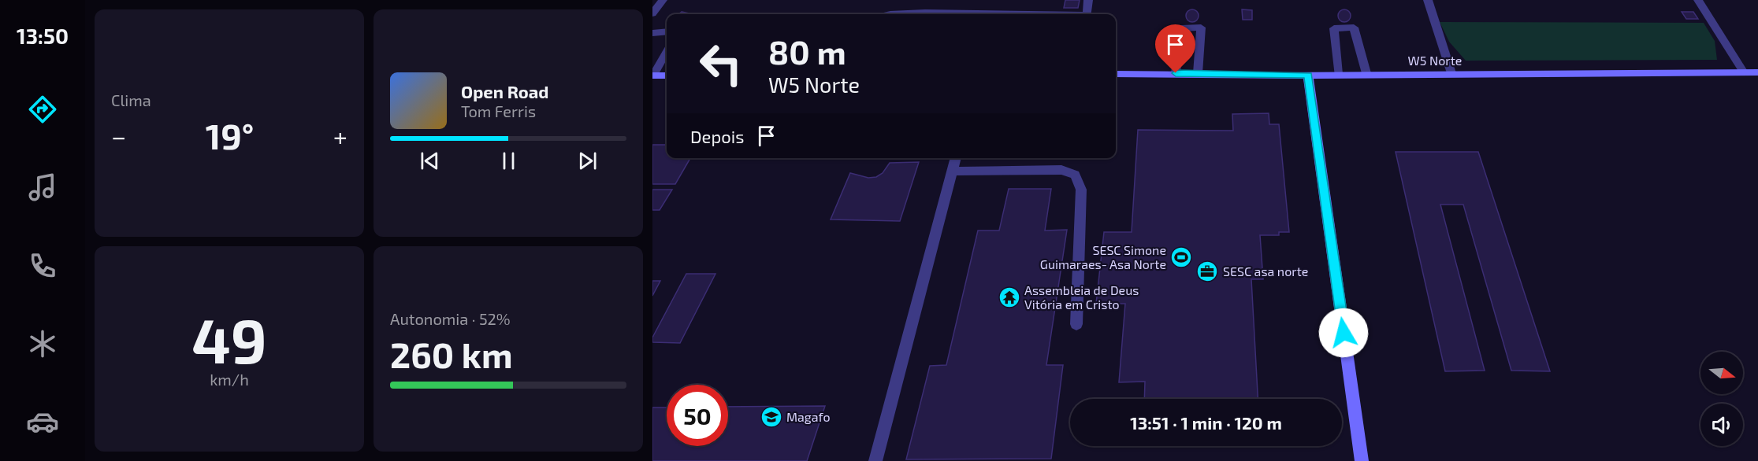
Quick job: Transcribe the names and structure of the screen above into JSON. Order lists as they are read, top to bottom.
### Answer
{
  "streets": {
    "main road": ["W5 Norte"]
  },
  "places": {
    "sports": ["SESC Simone Guimaraes- Asa Norte"],
    "office": ["SESC asa norte"],
    "temple": ["Assembleia de Deus Vitória em Cristo"],
    "school or university": ["Magafo"]
  },
  "north": "right",
  "page": {
    "tabs": "13:50",
    "tile": [
      "Clima",
      ["49", "km/h"],
      ["Autonomia · 52%", "260 km"]
    ],
    "turn": ["80 m", "W5 Norte"],
    "song": ["Open Road", "Tom Ferris"],
    "then": "Depois",
    "heat": ["−", "19°", "+"],
    "limit": "50",
    "trip": "13:51 · 1 min · 120 m"
  }
}
